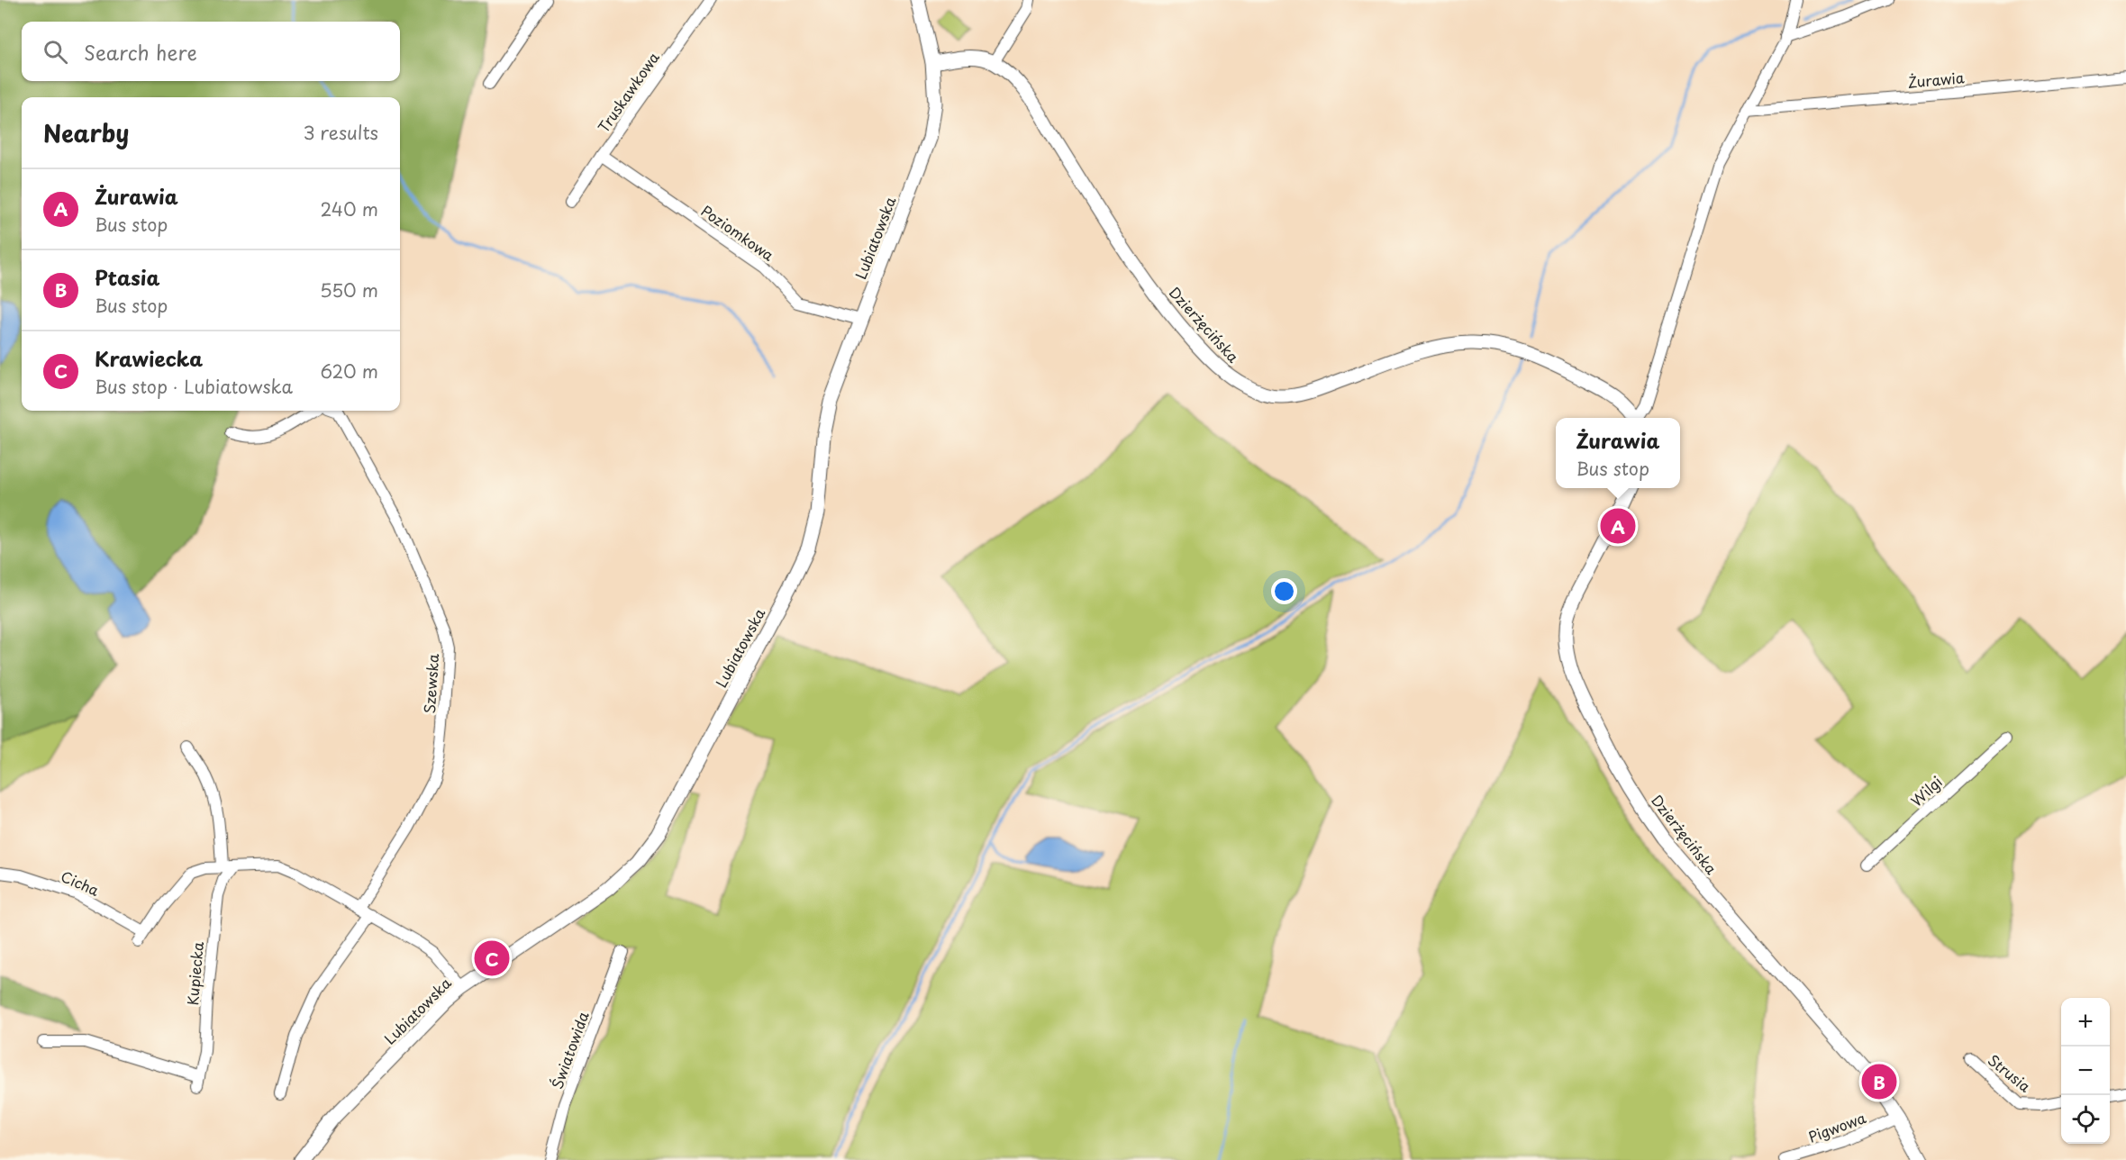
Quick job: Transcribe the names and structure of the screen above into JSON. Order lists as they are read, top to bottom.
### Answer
{
  "streets": {
    "street": [
      "Żurawia",
      "Truskawkowa",
      "Poziomkowa",
      "Lubiatowska",
      "Dzierżęcińska",
      "Szewska",
      "Wilgi",
      "Cicha",
      "Kupiecka",
      "Światowida",
      "Strusia",
      "Pigwowa"
    ]
  },
  "crossings": [
    ["Truskawkowa", "Poziomkowa"],
    ["Poziomkowa", "Lubiatowska"],
    ["Dzierżęcińska", "Pigwowa"],
    ["Cicha", "Kupiecka"]
  ],
  "page": {
    "search": "Search here",
    "heading": ["Nearby", "3 results"],
    "list": [
      {
        "mark": "A",
        "name": "Żurawia",
        "note": "Bus stop",
        "value": "240 m"
      },
      {
        "mark": "B",
        "name": "Ptasia",
        "note": "Bus stop",
        "value": "550 m"
      },
      {
        "mark": "C",
        "name": "Krawiecka",
        "note": "Bus stop · Lubiatowska",
        "value": "620 m"
      }
    ],
    "popup": ["Żurawia", "Bus stop"],
    "pins": ["A", "C", "B"],
    "map_buttons": ["+", "−"]
  }
}
